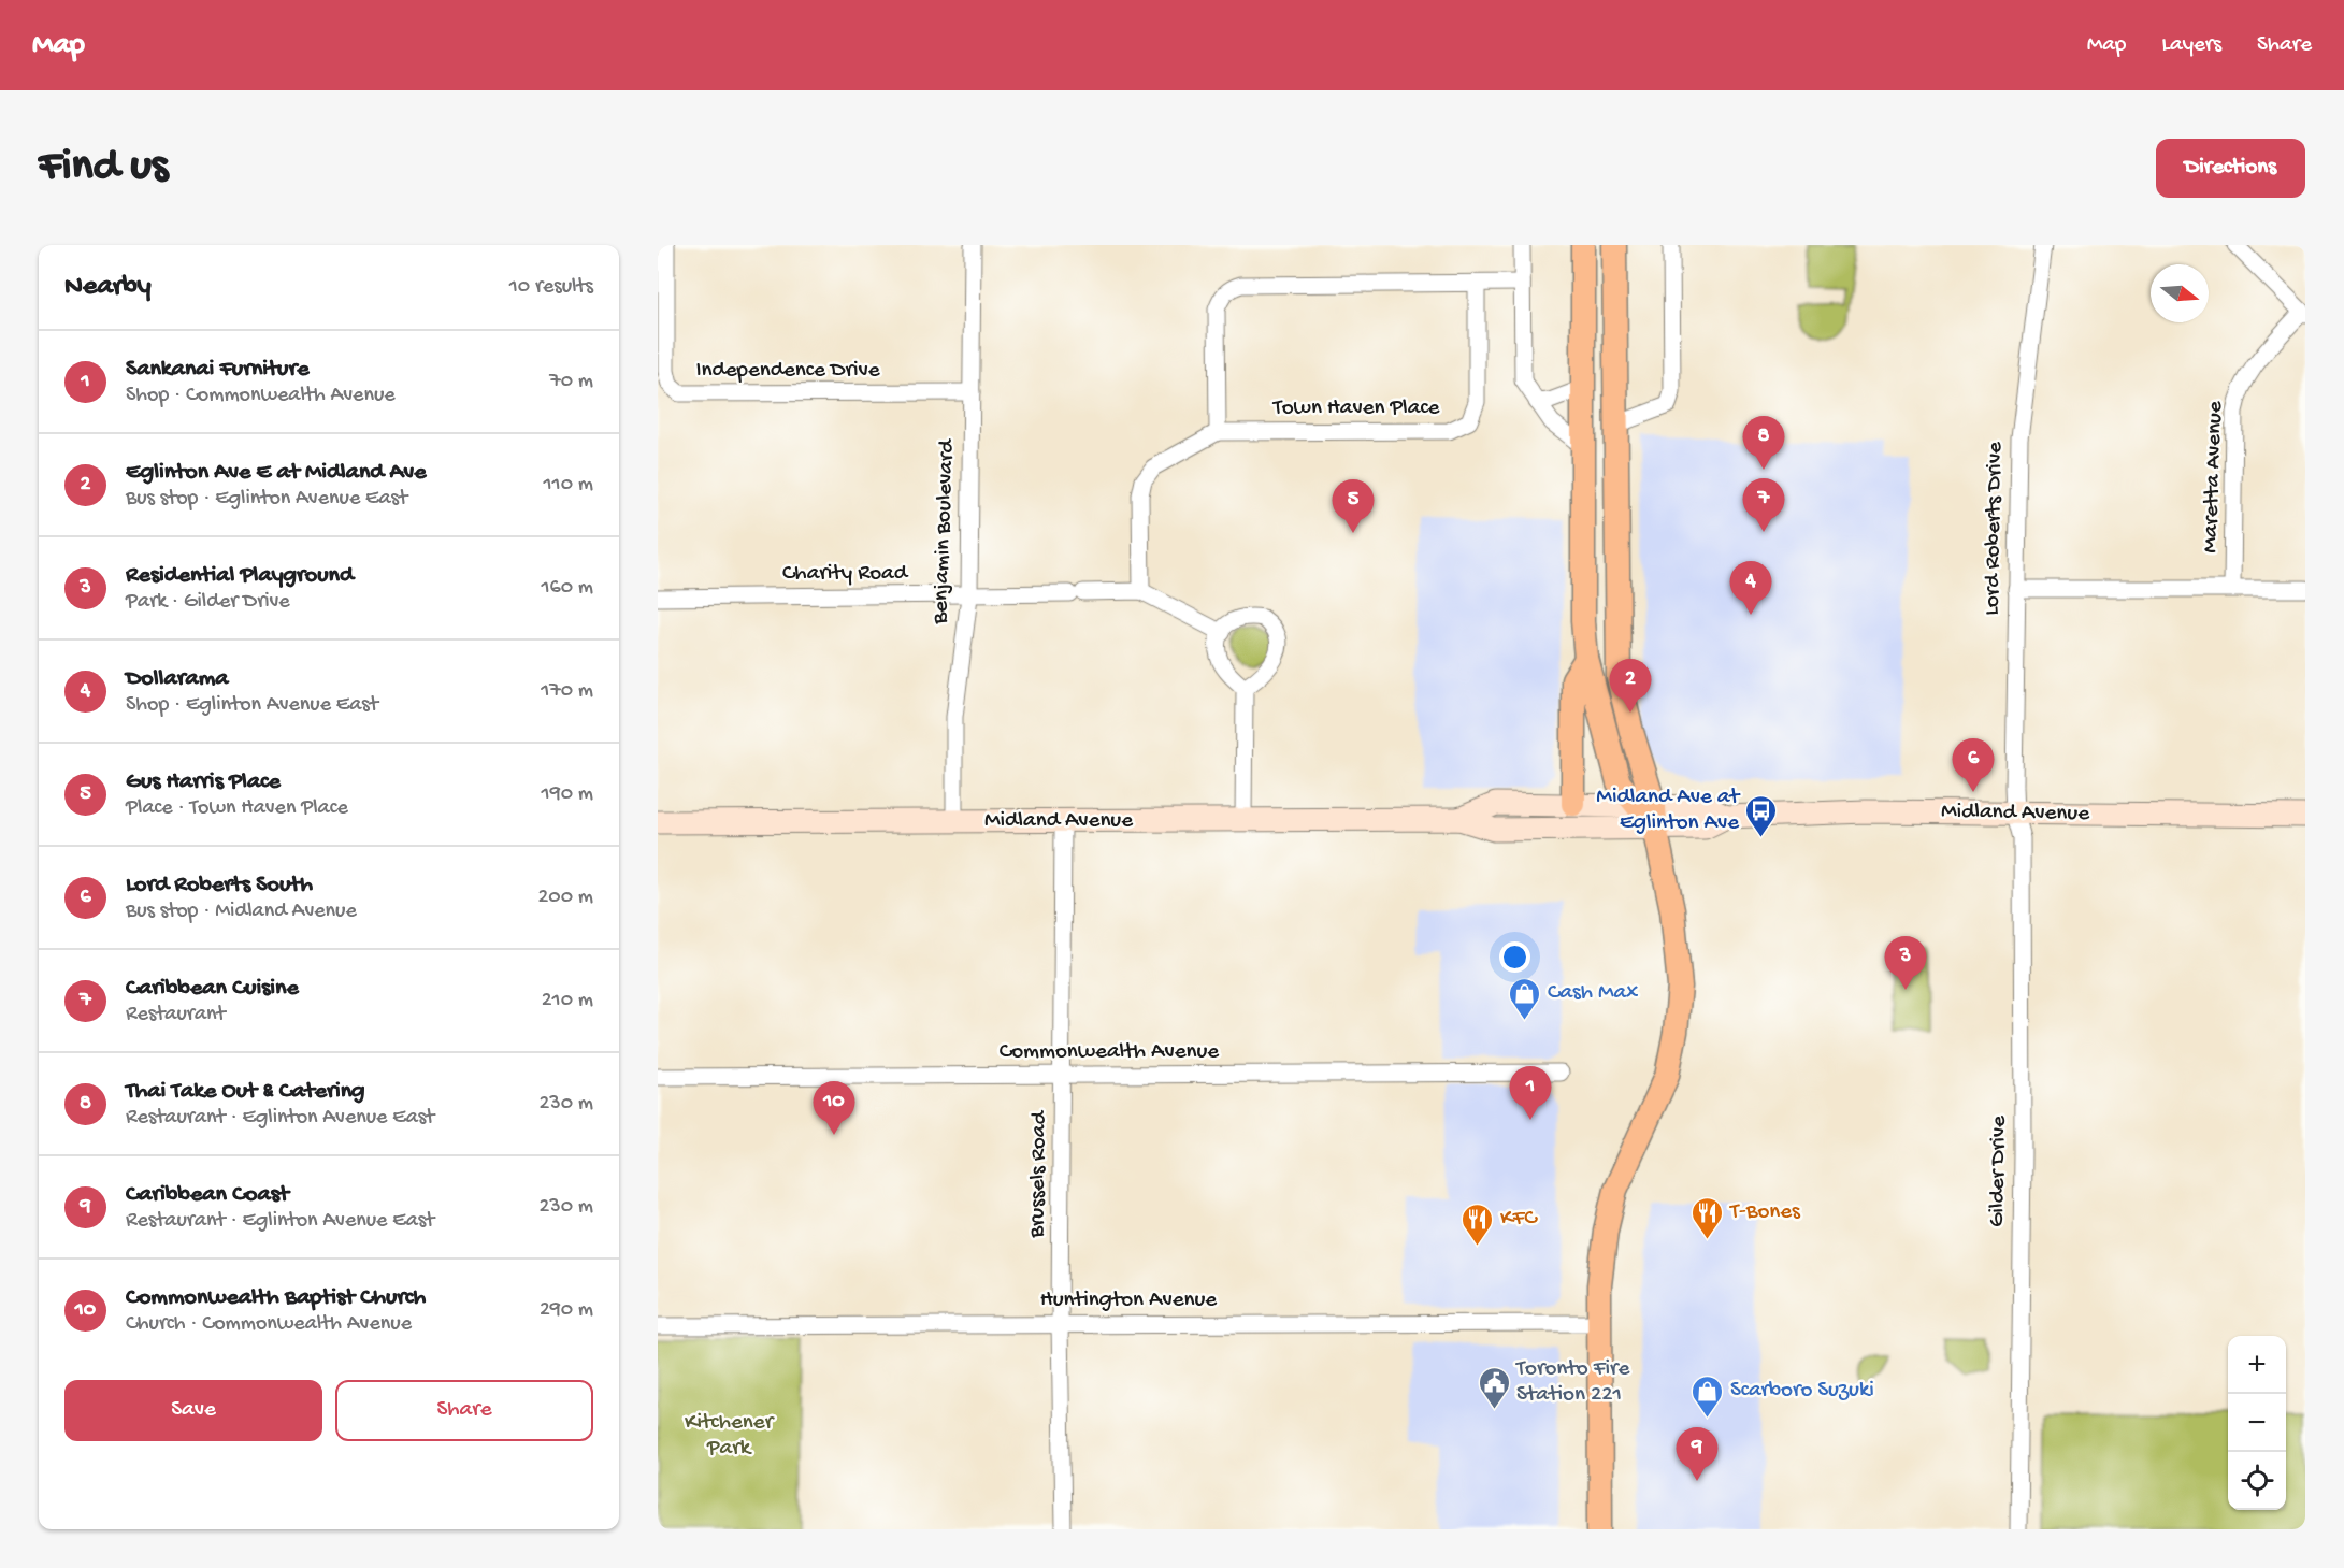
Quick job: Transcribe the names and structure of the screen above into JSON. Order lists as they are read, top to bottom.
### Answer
{
  "streets": {
    "main road": ["Midland Avenue"],
    "street": [
      "Independence Drive",
      "Town Haven Place",
      "Maretta Avenue",
      "Lord Roberts Drive",
      "Benjamin Boulevard",
      "Charity Road",
      "Commonwealth Avenue",
      "Gilder Drive",
      "Brussels Road",
      "Huntington Avenue"
    ]
  },
  "crossings": [
    ["Independence Drive", "Benjamin Boulevard"],
    ["Town Haven Place", "Charity Road"],
    ["Lord Roberts Drive", "Midland Avenue"],
    ["Lord Roberts Drive", "Gilder Drive"],
    ["Benjamin Boulevard", "Charity Road"],
    ["Benjamin Boulevard", "Midland Avenue"],
    ["Midland Avenue", "Gilder Drive"],
    ["Midland Avenue", "Brussels Road"],
    ["Commonwealth Avenue", "Brussels Road"],
    ["Brussels Road", "Huntington Avenue"]
  ],
  "parks": ["Kitchener Park"],
  "places": {
    "bus stop": ["Midland Ave at Eglinton Ave"],
    "shop": ["Cash Max", "Scarboro Suzuki"],
    "restaurant": ["T-Bones", "KFC"],
    "public building": ["Toronto Fire Station 221"]
  },
  "north": "right",
  "page": {
    "header": "Map",
    "nav": ["Map", "Layers", "Share"],
    "buttons": [
      "Directions",
      ["Save", "Share"]
    ],
    "title": "Find us",
    "heading": ["Nearby", "10 results"],
    "list": [
      {
        "mark": "1",
        "name": "Sankanai Furniture",
        "note": "Shop · Commonwealth Avenue",
        "value": "70 m"
      },
      {
        "mark": "2",
        "name": "Eglinton Ave E at Midland Ave",
        "note": "Bus stop · Eglinton Avenue East",
        "value": "110 m"
      },
      {
        "mark": "3",
        "name": "Residential Playground",
        "note": "Park · Gilder Drive",
        "value": "160 m"
      },
      {
        "mark": "4",
        "name": "Dollarama",
        "note": "Shop · Eglinton Avenue East",
        "value": "170 m"
      },
      {
        "mark": "5",
        "name": "Gus Harris Place",
        "note": "Place · Town Haven Place",
        "value": "190 m"
      },
      {
        "mark": "6",
        "name": "Lord Roberts South",
        "note": "Bus stop · Midland Avenue",
        "value": "200 m"
      },
      {
        "mark": "7",
        "name": "Caribbean Cuisine",
        "note": "Restaurant",
        "value": "210 m"
      },
      {
        "mark": "8",
        "name": "Thai Take Out & Catering",
        "note": "Restaurant · Eglinton Avenue East",
        "value": "230 m"
      },
      {
        "mark": "9",
        "name": "Caribbean Coast",
        "note": "Restaurant · Eglinton Avenue East",
        "value": "230 m"
      },
      {
        "mark": "10",
        "name": "Commonwealth Baptist Church",
        "note": "Church · Commonwealth Avenue",
        "value": "290 m"
      }
    ],
    "pins": [
      "8",
      "7",
      "5",
      "4",
      "2",
      "6",
      "3",
      "1",
      "10",
      "9"
    ],
    "map_buttons": ["+", "−"]
  }
}
